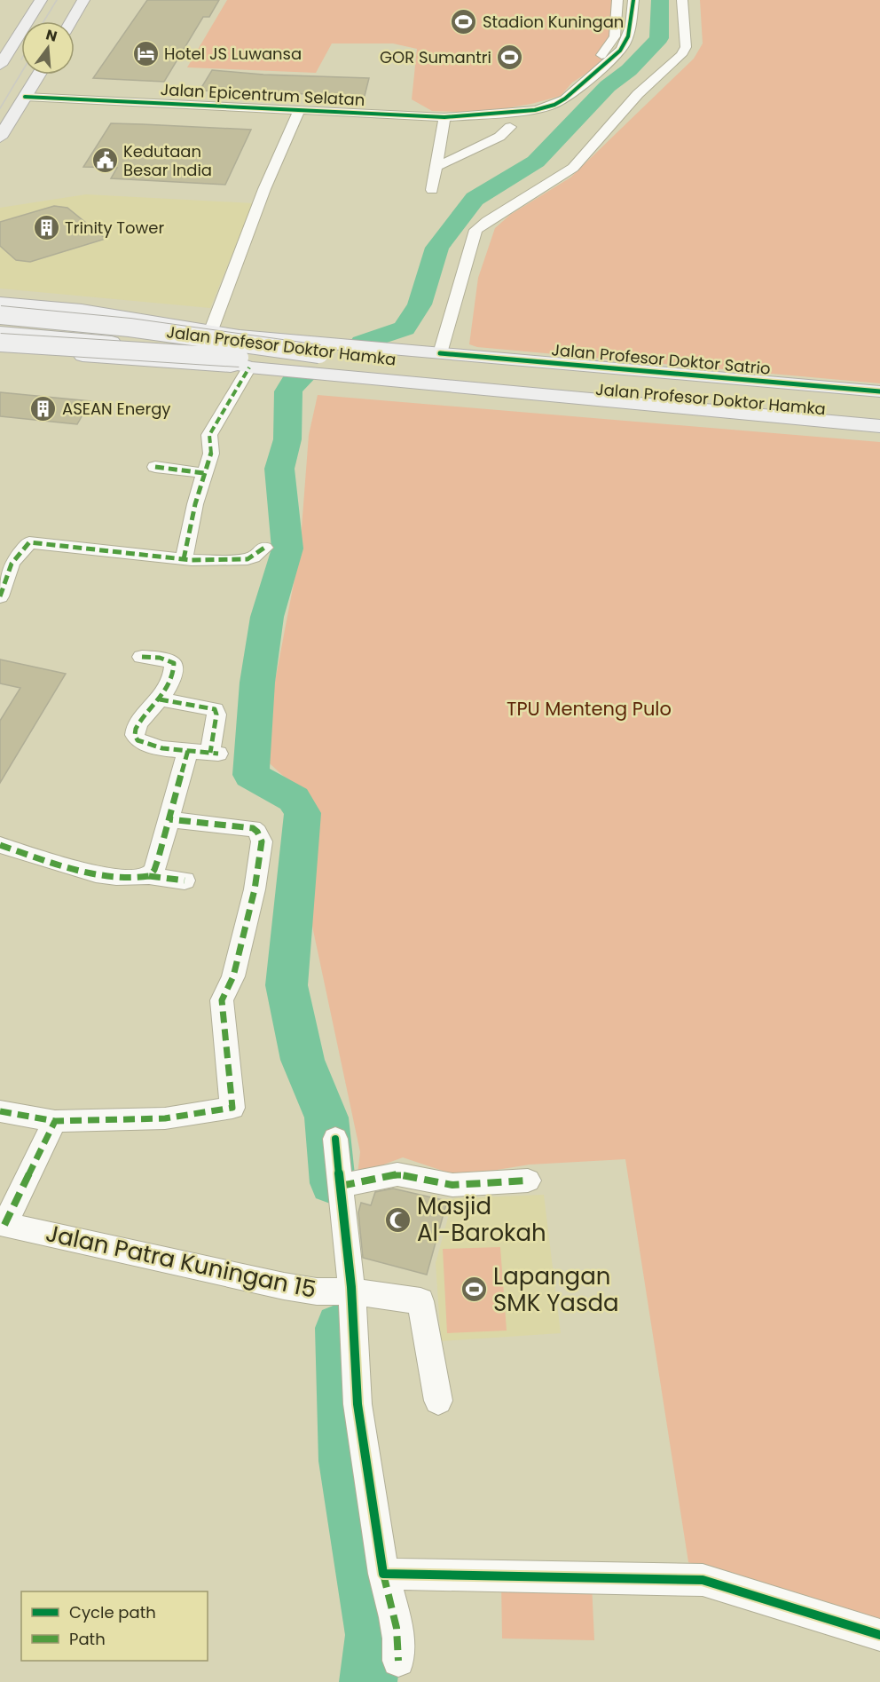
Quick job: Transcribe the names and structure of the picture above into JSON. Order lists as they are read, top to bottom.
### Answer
{
  "streets": {
    "main road": ["Jalan Profesor Doktor Hamka", "Jalan Profesor Doktor Satrio"],
    "street": ["Jalan Epicentrum Selatan", "Jalan Patra Kuningan 15"]
  },
  "parks": ["TPU Menteng Pulo"],
  "places": {
    "sports": ["Stadion Kuningan", "GOR Sumantri", "Lapangan SMK Yasda"],
    "hotel": ["Hotel JS Luwansa"],
    "public building": ["Kedutaan Besar India"],
    "building": ["Trinity Tower", "ASEAN Energy"],
    "mosque": ["Masjid Al-Barokah"]
  },
  "legend": ["Cycle path", "Path"],
  "north": "top"
}
